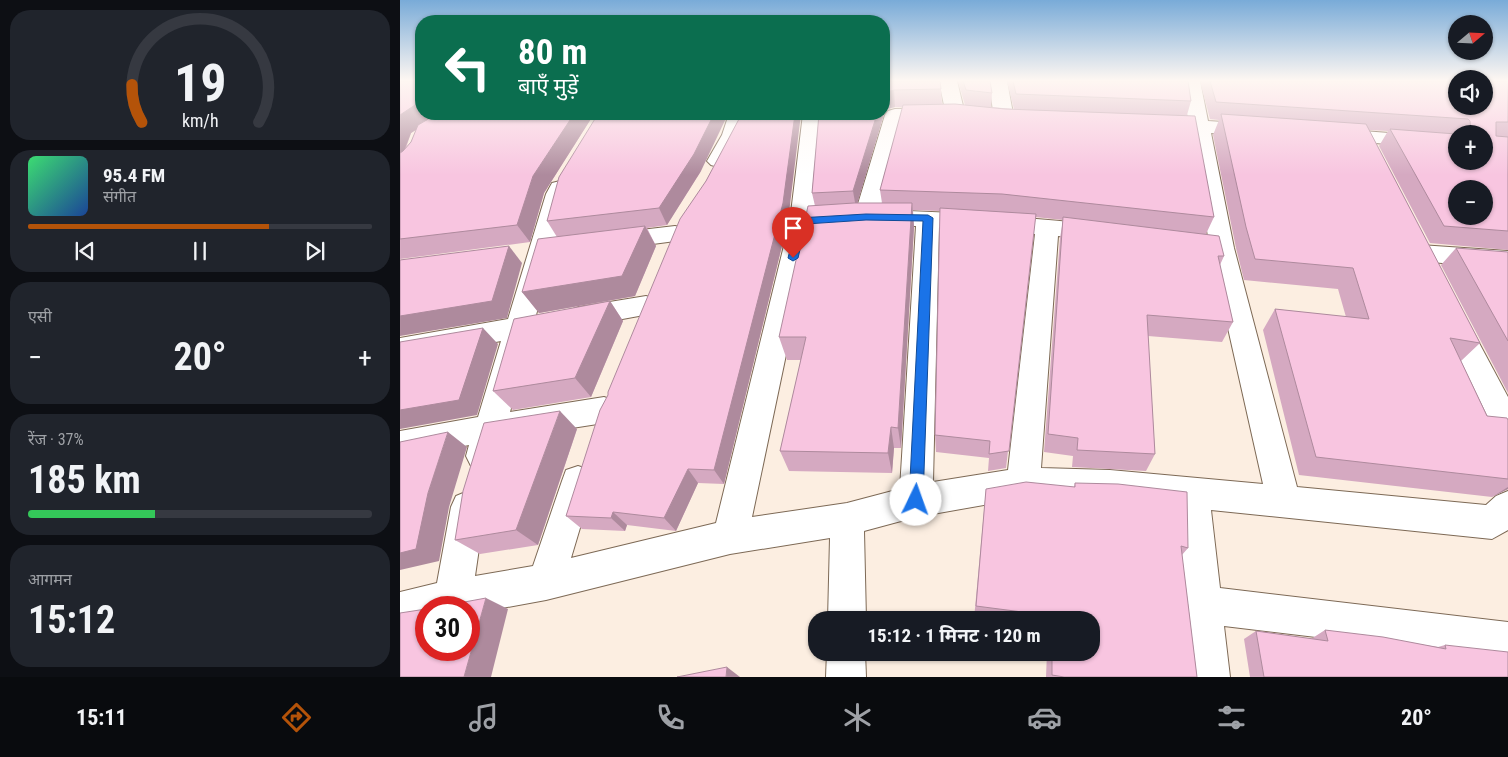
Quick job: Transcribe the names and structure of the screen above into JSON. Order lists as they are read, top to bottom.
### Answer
{
  "north": "right",
  "page": {
    "map_buttons": ["+", "−"],
    "turn": ["80 m", "बाएँ मुड़ें"],
    "song": ["95.4 FM", "संगीत"],
    "tile": [
      "एसी",
      ["रेंज · 37%", "185 km"],
      ["आगमन", "15:12"]
    ],
    "heat": ["−", "20°", "+"],
    "limit": "30",
    "trip": "15:12 · 1 मिनट · 120 m",
    "tabs": ["15:11", "20°"],
    "gauge": ["19", "km/h"]
  }
}
